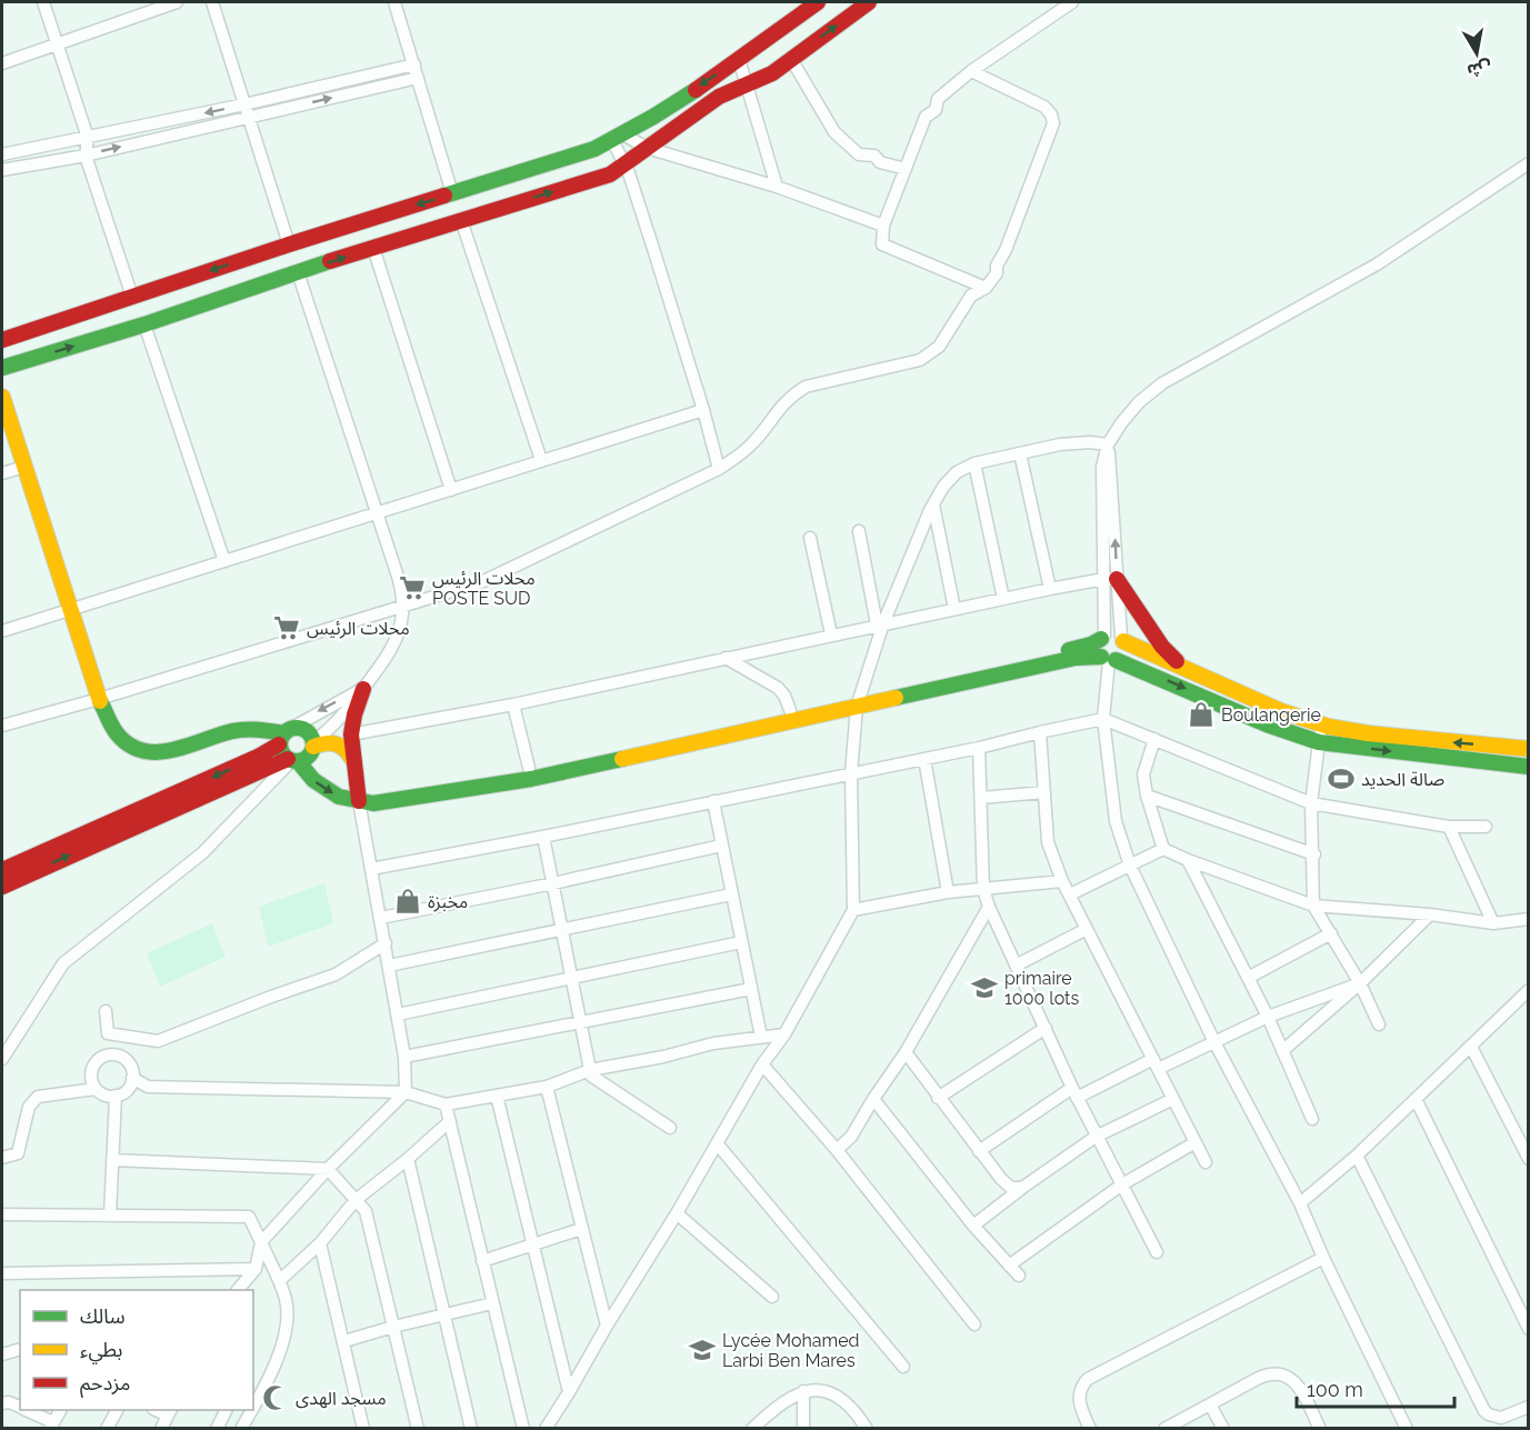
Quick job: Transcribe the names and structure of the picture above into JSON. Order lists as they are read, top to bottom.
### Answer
{
  "places": {
    "supermarket": ["محلات الرئيس POSTE SUD", "محلات الرئيس"],
    "shop": ["Boulangerie", "مخبزة"],
    "sports": ["صالة الحديد"],
    "school or university": ["primaire 1000 lots", "Lycée Mohamed Larbi Ben Mares"],
    "mosque": ["مسجد الهدى"]
  },
  "legend": ["سالك", "بطيء", "مزدحم"],
  "scale_bar": "100 m",
  "north": "bottom"
}
